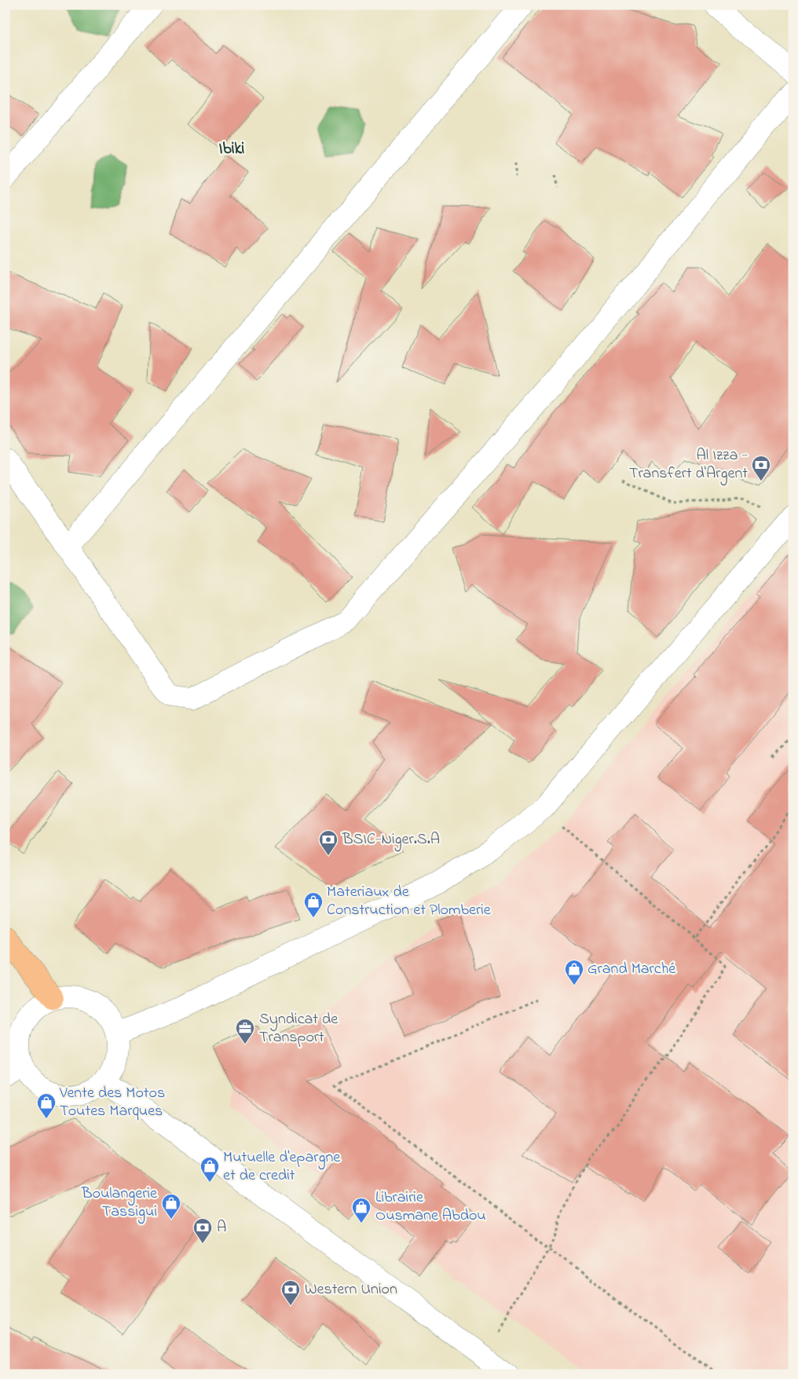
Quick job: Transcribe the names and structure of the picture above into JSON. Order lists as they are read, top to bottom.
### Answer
{
  "districts": ["Ibiki"],
  "places": {
    "bank": [
      "Al Izza - Transfert d'Argent",
      "BSIC-Niger.S.A",
      "A",
      "Western Union"
    ],
    "shop": [
      "Materiaux de Construction et Plomberie",
      "Grand Marché",
      "Vente des Motos Toutes Marques",
      "Mutuelle d'epargne et de credit",
      "Boulangerie Tassigui",
      "Librairie Ousmane Abdou"
    ],
    "office": ["Syndicat de Transport"]
  }
}
